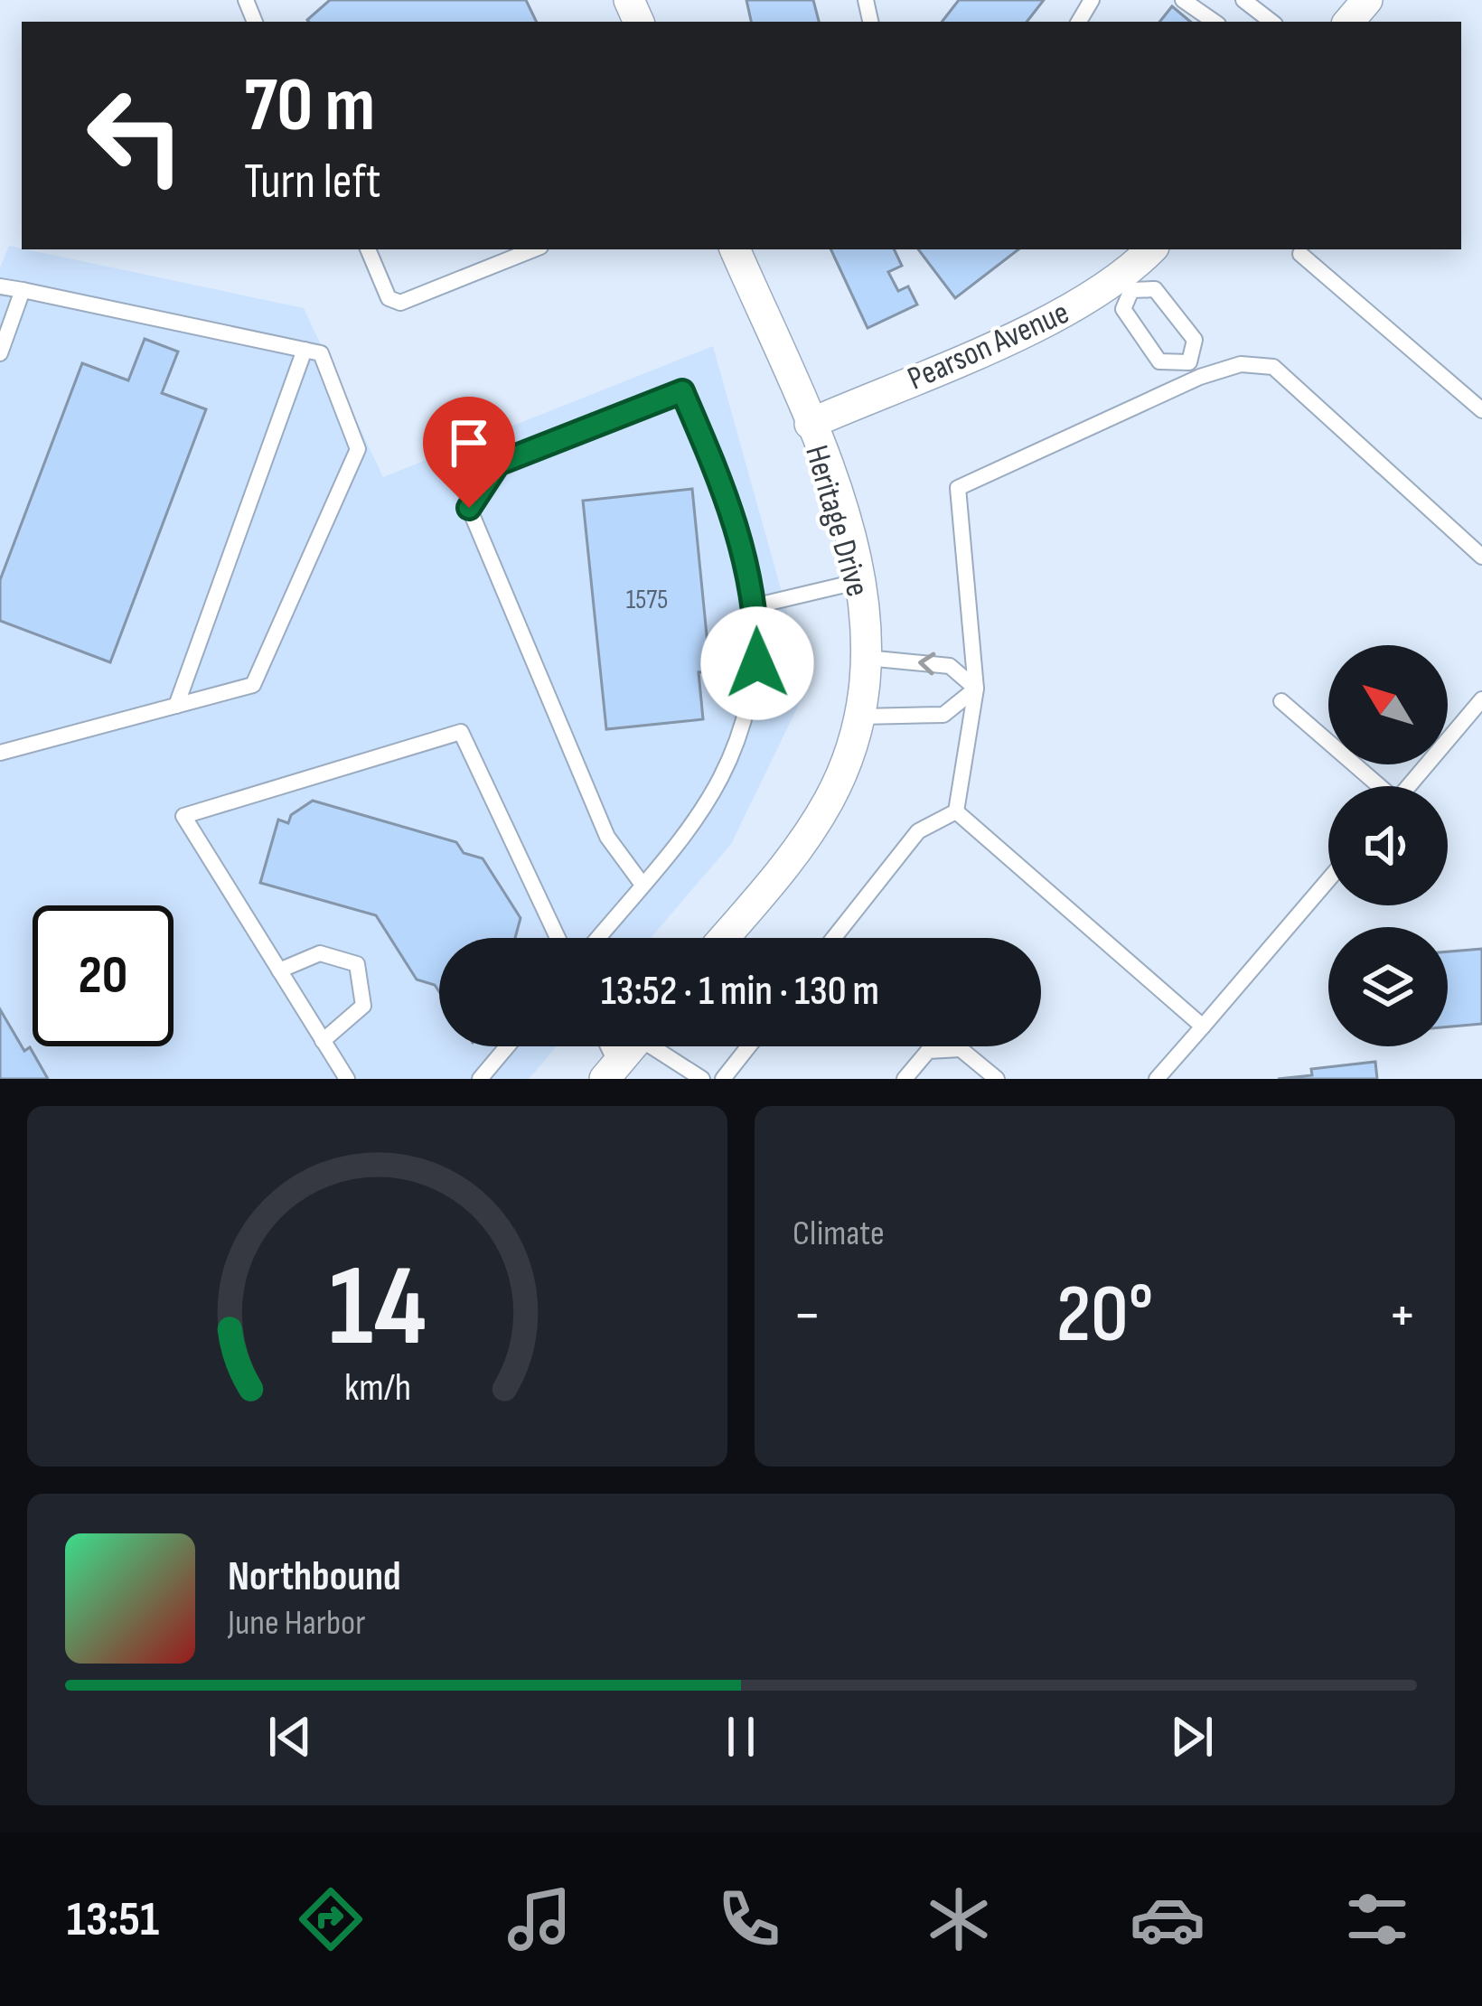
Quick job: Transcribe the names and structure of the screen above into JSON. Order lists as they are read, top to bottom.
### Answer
{
  "streets": {
    "street": ["Pearson Avenue", "Heritage Drive"]
  },
  "crossings": [
    ["Pearson Avenue", "Heritage Drive"]
  ],
  "house_numbers": ["1575"],
  "north": "top left",
  "page": {
    "turn": ["70 m", "Turn left"],
    "limit": "20",
    "trip": "13:52 · 1 min · 130 m",
    "tile": "Climate",
    "heat": ["−", "20°", "+"],
    "song": ["Northbound", "June Harbor"],
    "tabs": "13:51",
    "gauge": ["14", "km/h"]
  }
}
